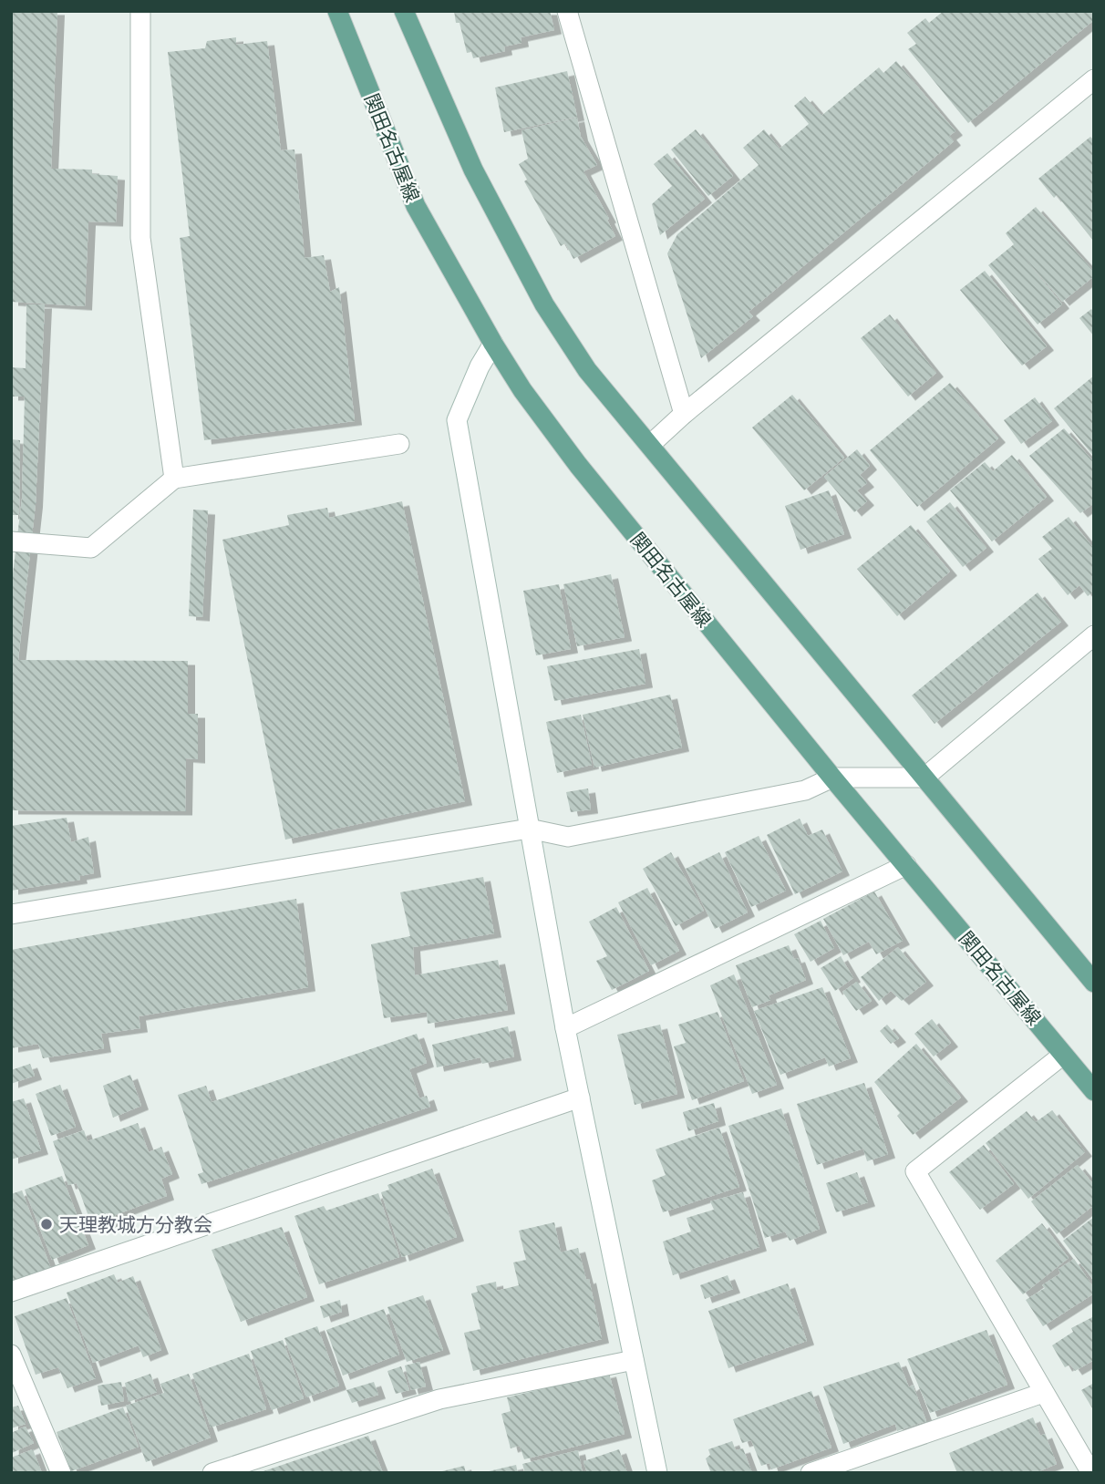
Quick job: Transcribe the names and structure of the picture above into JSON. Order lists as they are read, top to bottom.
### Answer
{
  "streets": {
    "main road": ["関田名古屋線"]
  },
  "places": ["天理教城方分教会"]
}
